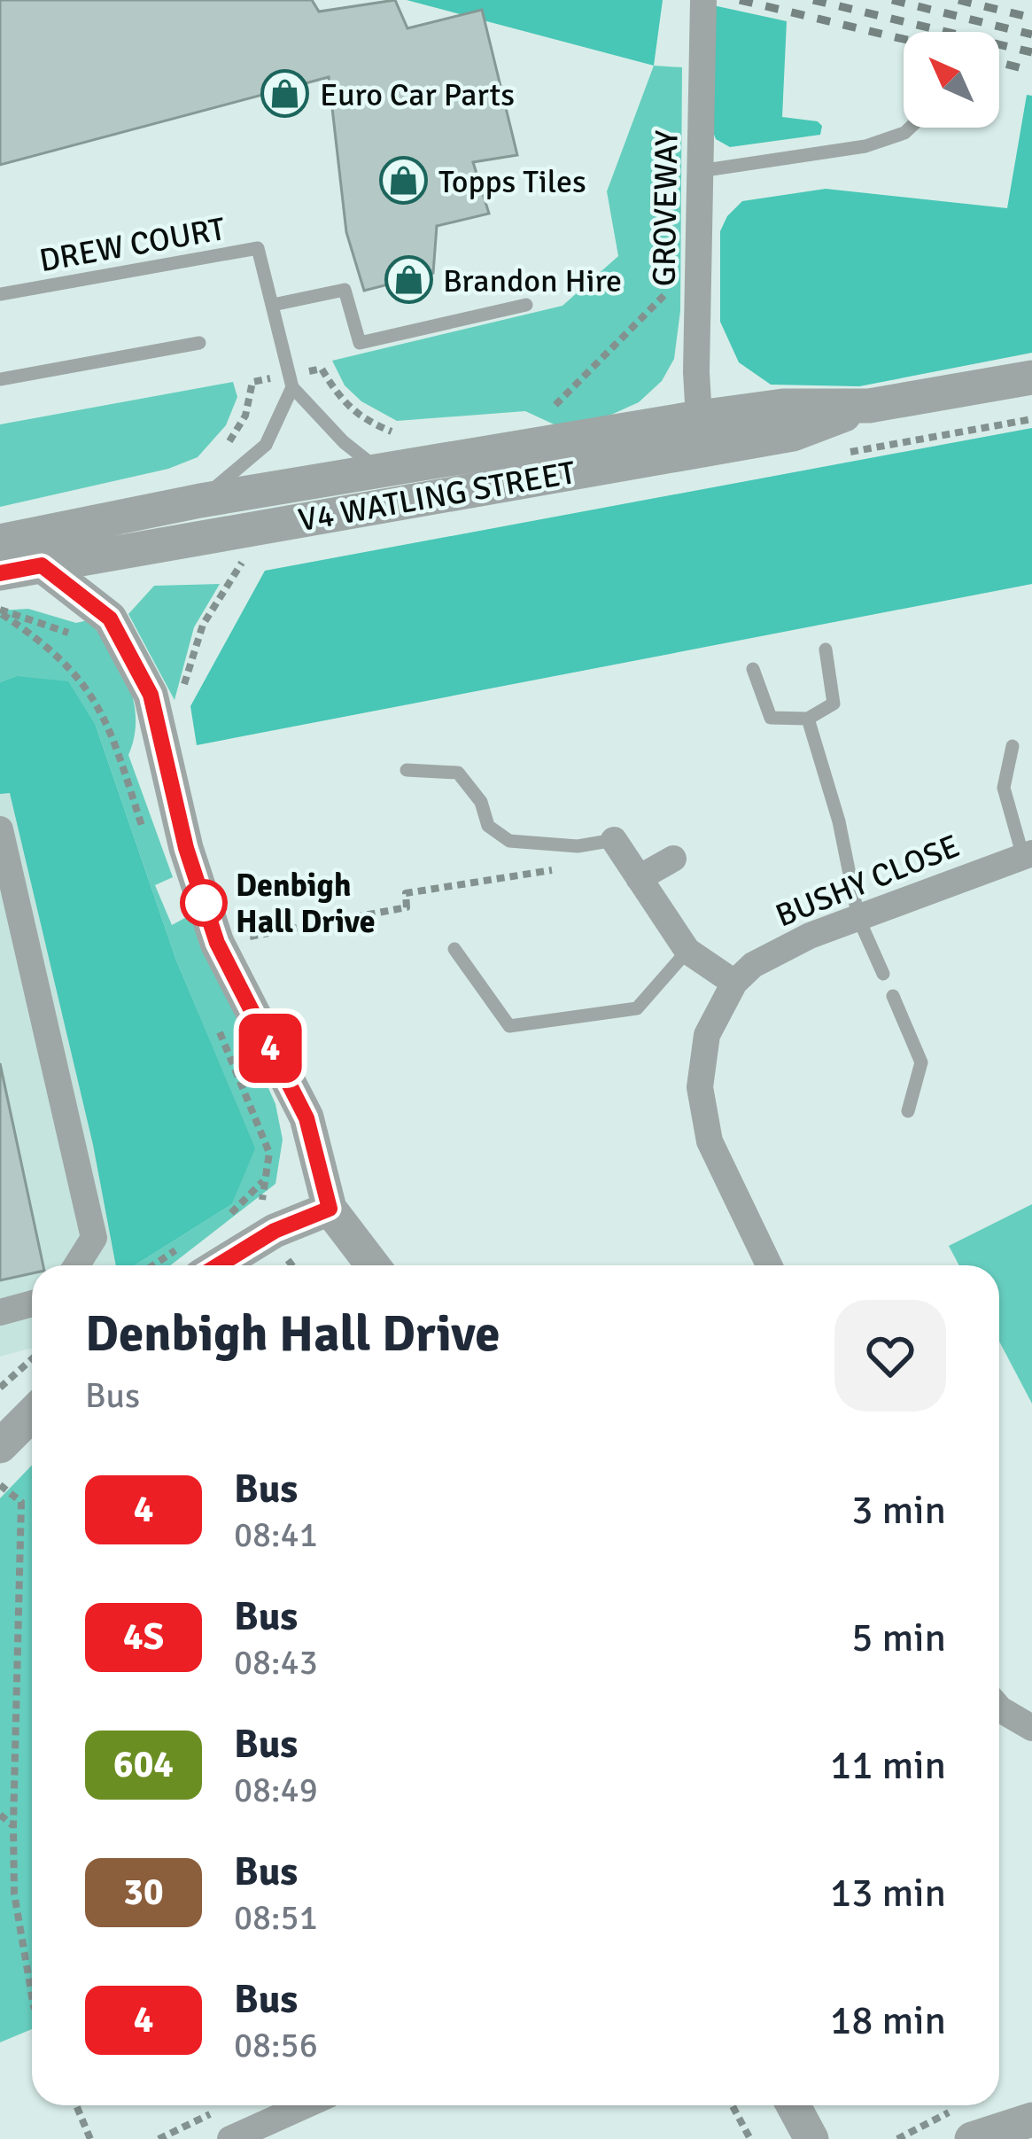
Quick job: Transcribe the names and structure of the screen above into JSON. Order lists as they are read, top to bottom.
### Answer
{
  "streets": {
    "street": ["GROVEWAY", "V4 WATLING STREET", "BUSHY CLOSE"],
    "lane": ["DREW COURT"]
  },
  "crossings": [
    ["GROVEWAY", "V4 WATLING STREET"]
  ],
  "places": {
    "shop": ["Euro Car Parts", "Topps Tiles", "Brandon Hire"],
    "other": ["Denbigh Hall Drive"]
  },
  "lines": ["bus line 4"],
  "north": "top left",
  "page": {
    "on_map": "4",
    "heading": ["Denbigh Hall Drive", "Bus"],
    "list": [
      {
        "mark": "4",
        "name": "Bus",
        "note": "08:41",
        "value": "3 min"
      },
      {
        "mark": "4S",
        "name": "Bus",
        "note": "08:43",
        "value": "5 min"
      },
      {
        "mark": "604",
        "name": "Bus",
        "note": "08:49",
        "value": "11 min"
      },
      {
        "mark": "30",
        "name": "Bus",
        "note": "08:51",
        "value": "13 min"
      },
      {
        "mark": "4",
        "name": "Bus",
        "note": "08:56",
        "value": "18 min"
      }
    ]
  }
}
